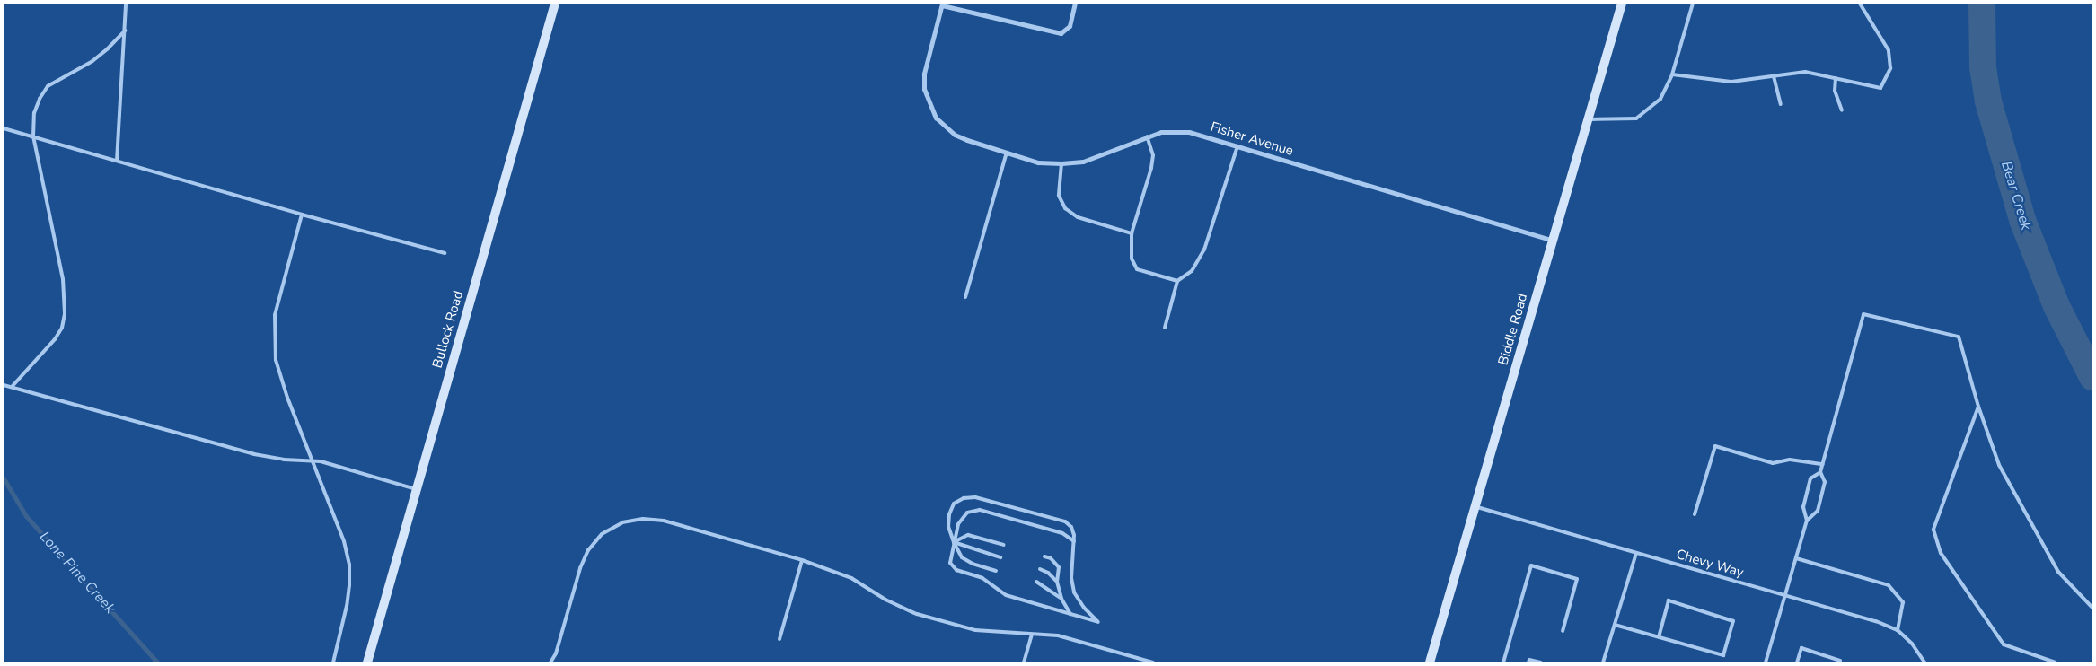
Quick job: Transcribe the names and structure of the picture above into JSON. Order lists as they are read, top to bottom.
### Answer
{
  "streets": {
    "main road": ["Bullock Road", "Biddle Road"],
    "street": ["Fisher Avenue"],
    "lane": ["Chevy Way"]
  },
  "crossings": [
    ["Fisher Avenue", "Biddle Road"],
    ["Biddle Road", "Chevy Way"]
  ],
  "water": ["Bear Creek", "Lone Pine Creek"]
}
